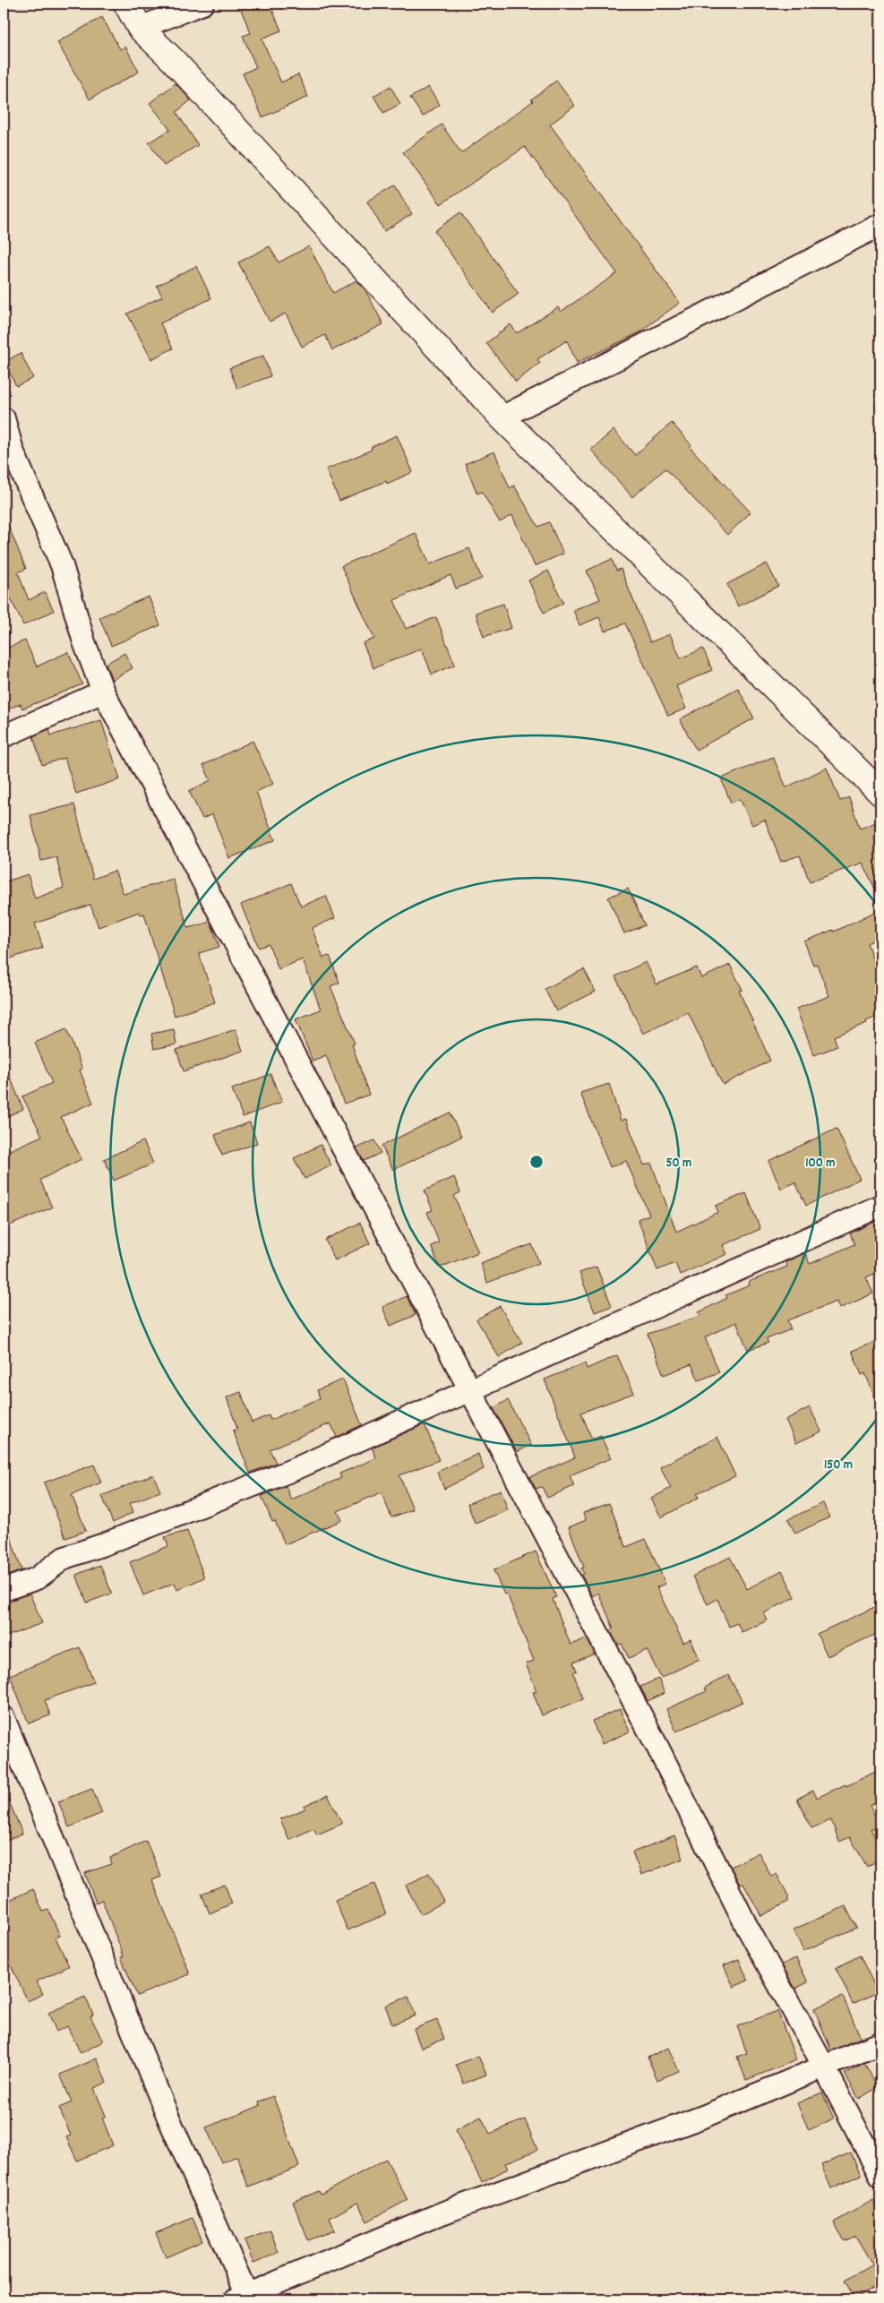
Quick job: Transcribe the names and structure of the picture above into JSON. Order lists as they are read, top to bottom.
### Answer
{
  "rings": ["50 m", "100 m", "150 m"]
}
